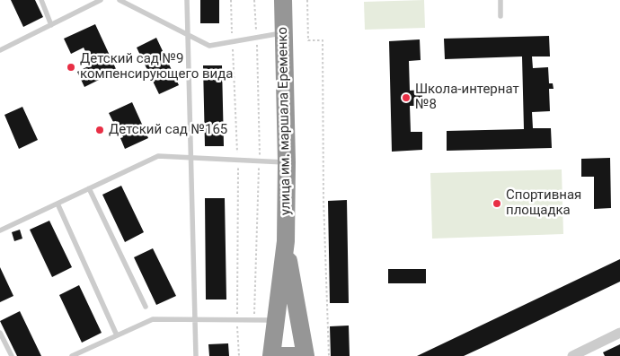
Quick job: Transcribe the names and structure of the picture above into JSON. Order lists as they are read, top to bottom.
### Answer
{
  "streets": {
    "highway": ["улица им. маршала Еременко"]
  },
  "places": [
    "Детский сад №9 компенсирующего вида",
    "Школа-интернат №8",
    "Детский сад №165",
    "Спортивная площадка"
  ]
}
